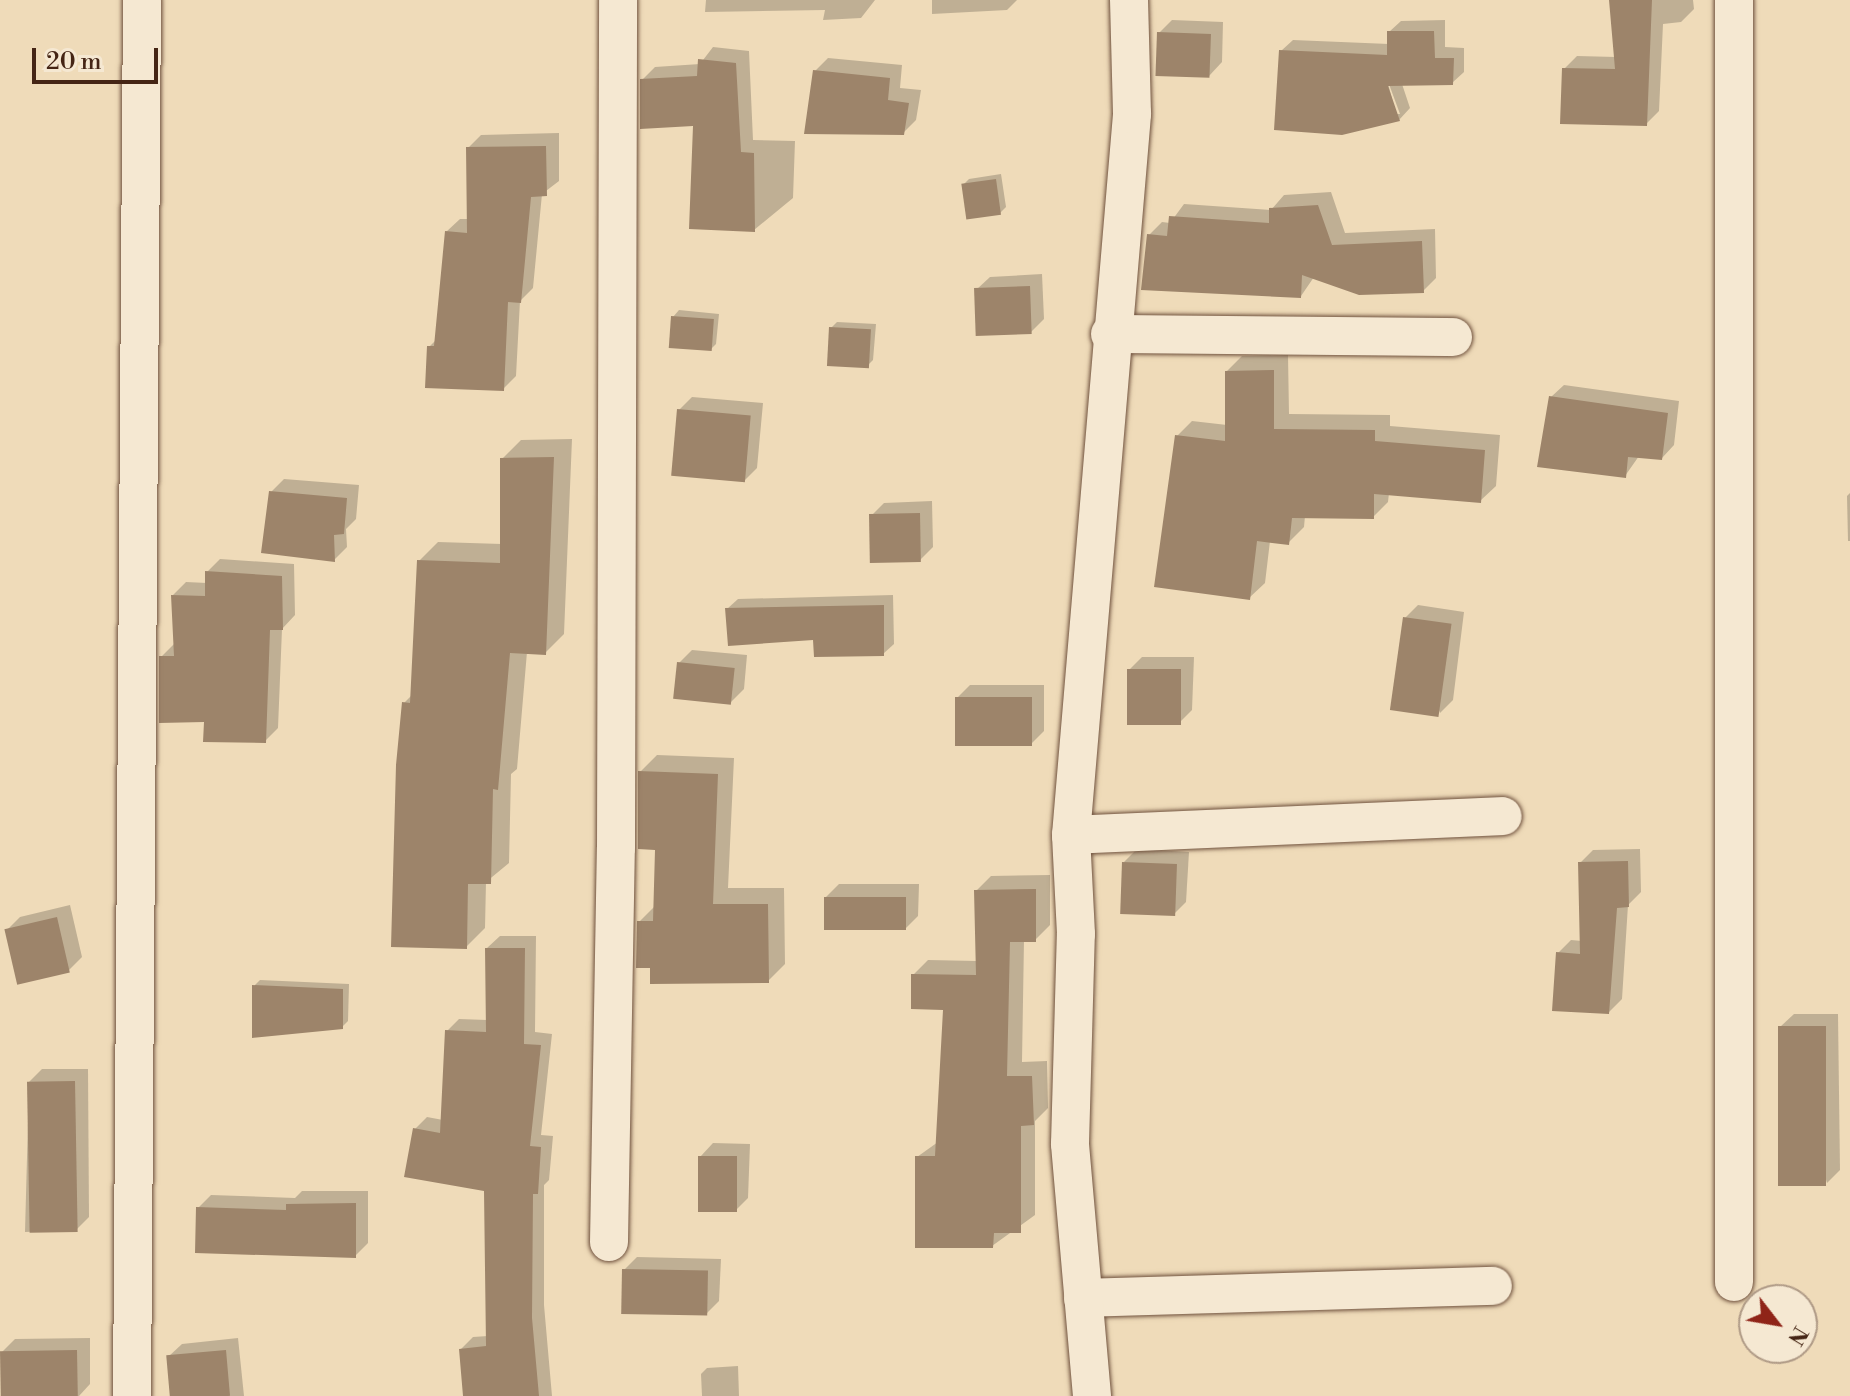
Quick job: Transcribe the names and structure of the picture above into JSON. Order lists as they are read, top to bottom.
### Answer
{
  "scale_bar": "20 m",
  "north": "bottom right"
}
